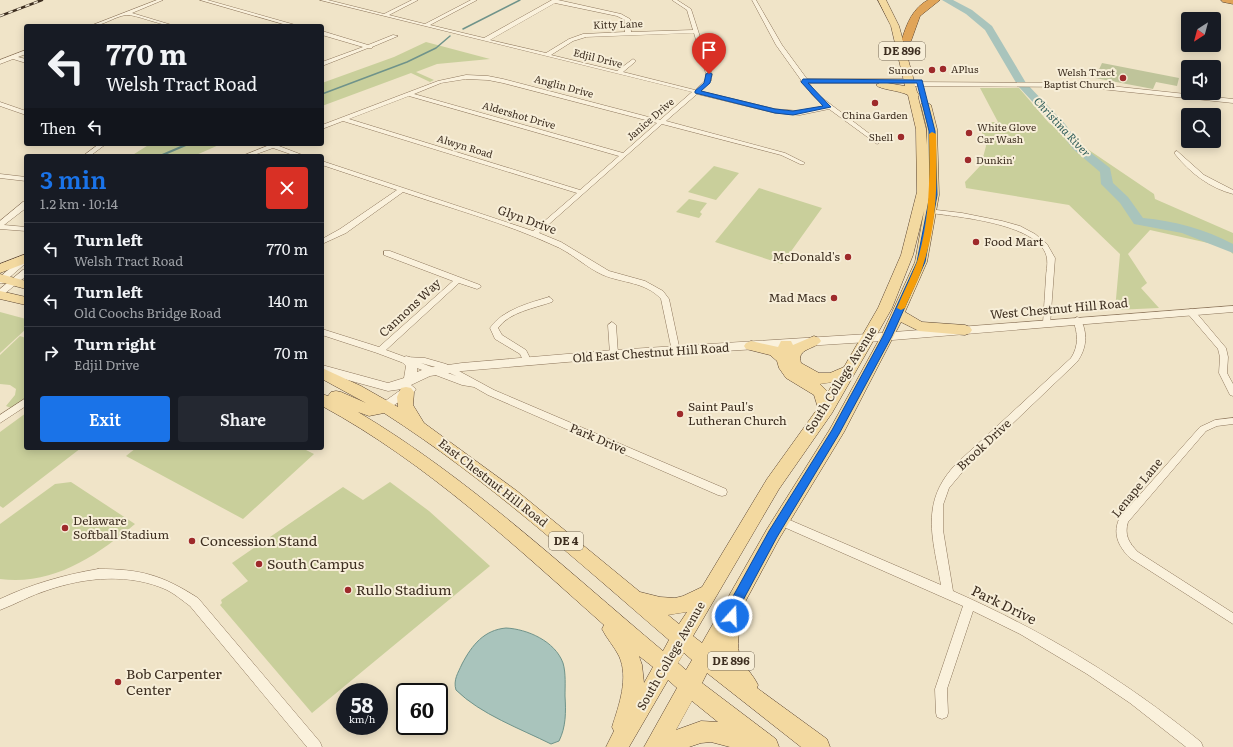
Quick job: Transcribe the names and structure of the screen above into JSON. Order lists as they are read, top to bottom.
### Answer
{
  "streets": {
    "main road": [
      "DE 896",
      "South College Avenue",
      "East Chestnut Hill Road",
      "DE 4"
    ],
    "street": [
      "Kitty Lane",
      "Edjil Drive",
      "Anglin Drive",
      "Aldershot Drive",
      "Janice Drive",
      "Alwyn Road",
      "Glyn Drive",
      "Cannons Way",
      "West Chestnut Hill Road",
      "Old East Chestnut Hill Road",
      "Park Drive",
      "Brook Drive",
      "Lenape Lane"
    ]
  },
  "crossings": [
    ["Kitty Lane", "Edjil Drive"],
    ["Kitty Lane", "Janice Drive"],
    ["DE 896", "South College Avenue"],
    ["DE 896", "DE 4"],
    ["Edjil Drive", "Janice Drive"],
    ["Anglin Drive", "Aldershot Drive"],
    ["Anglin Drive", "Janice Drive"],
    ["Anglin Drive", "Alwyn Road"],
    ["Aldershot Drive", "Janice Drive"],
    ["Janice Drive", "Alwyn Road"],
    ["Janice Drive", "Glyn Drive"],
    ["Glyn Drive", "Old East Chestnut Hill Road"],
    ["Cannons Way", "Old East Chestnut Hill Road"],
    ["Cannons Way", "Park Drive"],
    ["West Chestnut Hill Road", "Old East Chestnut Hill Road"],
    ["West Chestnut Hill Road", "South College Avenue"],
    ["West Chestnut Hill Road", "Brook Drive"],
    ["Old East Chestnut Hill Road", "South College Avenue"],
    ["Old East Chestnut Hill Road", "Park Drive"],
    ["Old East Chestnut Hill Road", "East Chestnut Hill Road"],
    ["South College Avenue", "Park Drive"],
    ["South College Avenue", "East Chestnut Hill Road"],
    ["South College Avenue", "DE 4"],
    ["Park Drive", "Brook Drive"],
    ["East Chestnut Hill Road", "DE 4"]
  ],
  "water": ["Christina River"],
  "places": [
    "APlus",
    "Sunoco",
    "Welsh Tract Baptist Church",
    "China Garden",
    "White Glove Car Wash",
    "Shell",
    "Dunkin'",
    "Food Mart",
    "McDonald's",
    "Mad Macs",
    "Saint Paul's Lutheran Church",
    "Delaware Softball Stadium",
    "Concession Stand",
    "South Campus",
    "Rullo Stadium",
    "Bob Carpenter Center"
  ],
  "north": "bottom left",
  "page": {
    "turn": ["770 m", "Welsh Tract Road"],
    "then": "Then",
    "heading": ["3 min", "1.2 km · 10:14"],
    "list": [
      {
        "name": "Turn left",
        "note": "Welsh Tract Road",
        "value": "770 m"
      },
      {
        "name": "Turn left",
        "note": "Old Coochs Bridge Road",
        "value": "140 m"
      },
      {
        "name": "Turn right",
        "note": "Edjil Drive",
        "value": "70 m"
      }
    ],
    "buttons": ["Exit", "Share"],
    "speed": "58 km/h",
    "limit": "60"
  }
}
